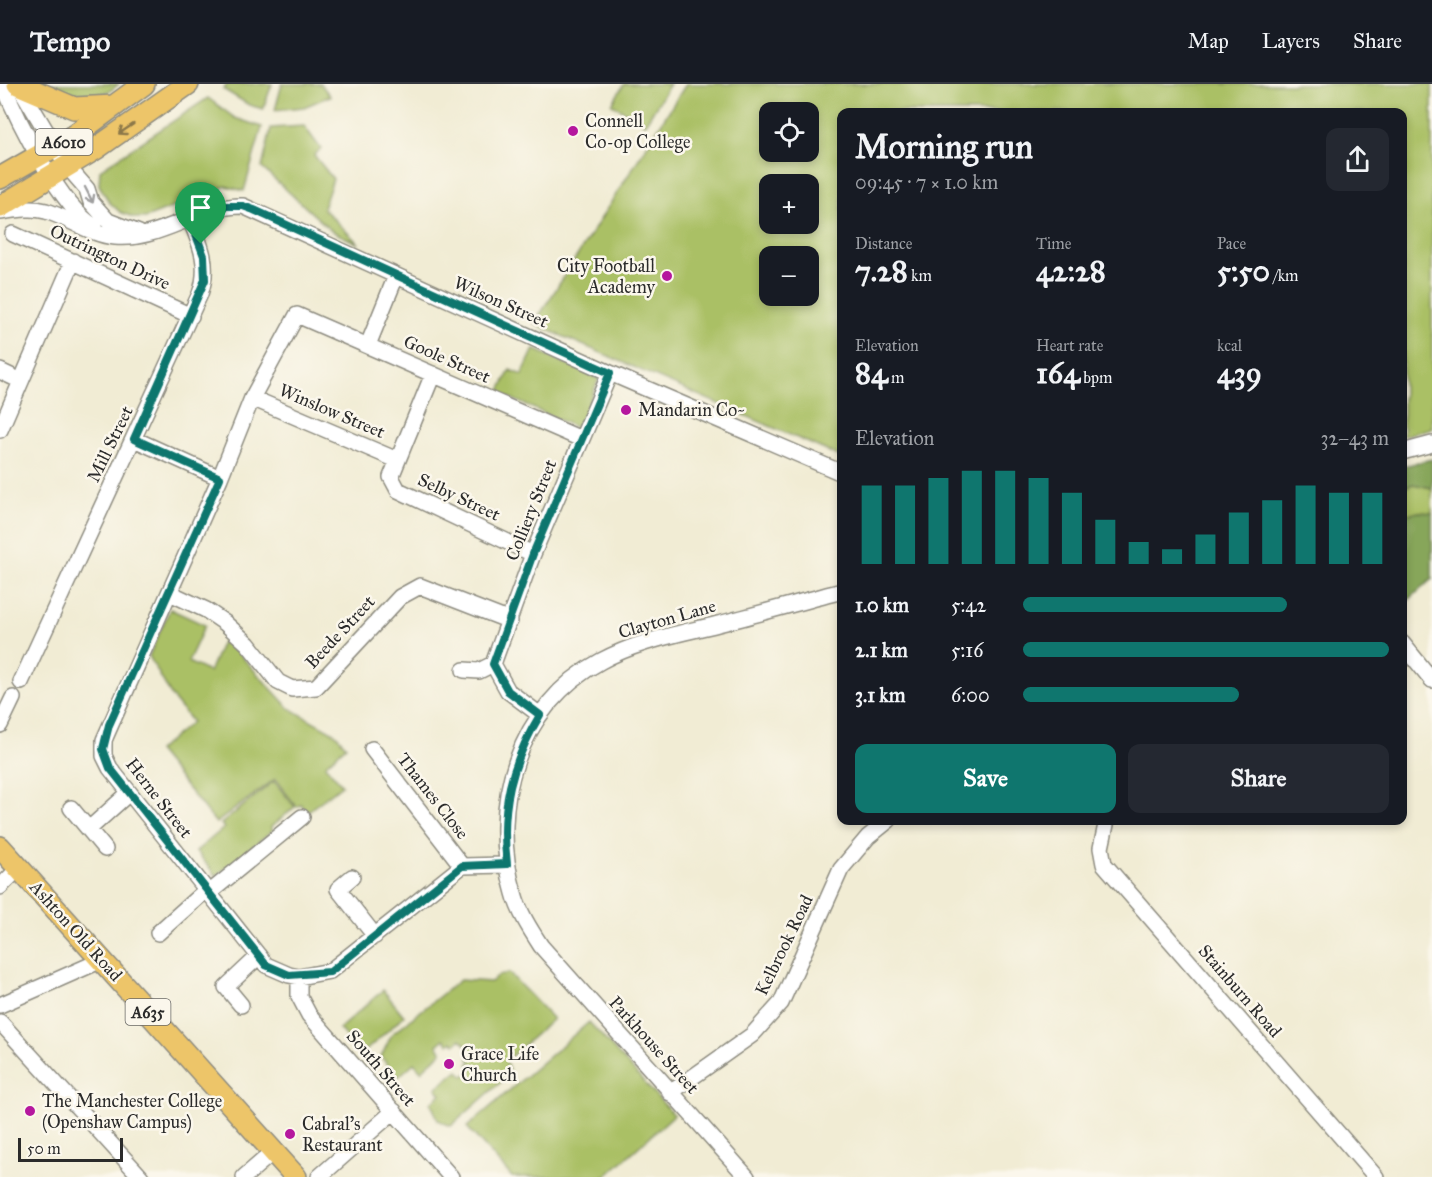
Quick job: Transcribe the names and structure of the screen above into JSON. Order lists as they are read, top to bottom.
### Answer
{
  "streets": {
    "highway": ["A6010", "Ashton Old Road", "A635"],
    "street": [
      "Outrington Drive",
      "Wilson Street",
      "Goole Street",
      "Winslow Street",
      "Mill Street",
      "Selby Street",
      "Colliery Street",
      "Clayton Lane",
      "Beede Street",
      "Thames Close",
      "Herne Street",
      "Kelbrook Road",
      "Stainburn Road",
      "Parkhouse Street",
      "South Street"
    ]
  },
  "crossings": [
    ["Outrington Drive", "Mill Street"],
    ["Wilson Street", "Mill Street"],
    ["Wilson Street", "Colliery Street"],
    ["Goole Street", "Colliery Street"],
    ["Goole Street", "Herne Street"],
    ["Winslow Street", "Selby Street"],
    ["Winslow Street", "Herne Street"],
    ["Selby Street", "Colliery Street"],
    ["Colliery Street", "Beede Street"],
    ["Clayton Lane", "Parkhouse Street"],
    ["Beede Street", "Herne Street"],
    ["Thames Close", "Herne Street"],
    ["Herne Street", "South Street"],
    ["Kelbrook Road", "Parkhouse Street"]
  ],
  "places": [
    "Connell Co-op College",
    "City Football Academy",
    "Mandarin Co~",
    "Grace Life Church",
    "The Manchester College (Openshaw Campus)",
    "Cabral's Restaurant"
  ],
  "scale_bar": "50 m",
  "page": {
    "header": "Tempo",
    "nav": ["Map", "Layers", "Share"],
    "map_buttons": ["+", "−"],
    "heading": ["Morning run", "09:45 · 7 × 1.0 km"],
    "stats": [
      ["Distance", "7.28 km"],
      ["Time", "42:28"],
      ["Pace", "5:50 /km"],
      ["Elevation", "84 m"],
      ["Heart rate", "164 bpm"],
      ["kcal", "439"]
    ],
    "chart": ["Elevation", "32–43 m"],
    "list": [
      {
        "name": "1.0 km",
        "note": "5:42"
      },
      {
        "name": "2.1 km",
        "note": "5:16"
      },
      {
        "name": "3.1 km",
        "note": "6:00"
      }
    ],
    "buttons": ["Save", "Share"],
    "scale": "50 m"
  }
}
